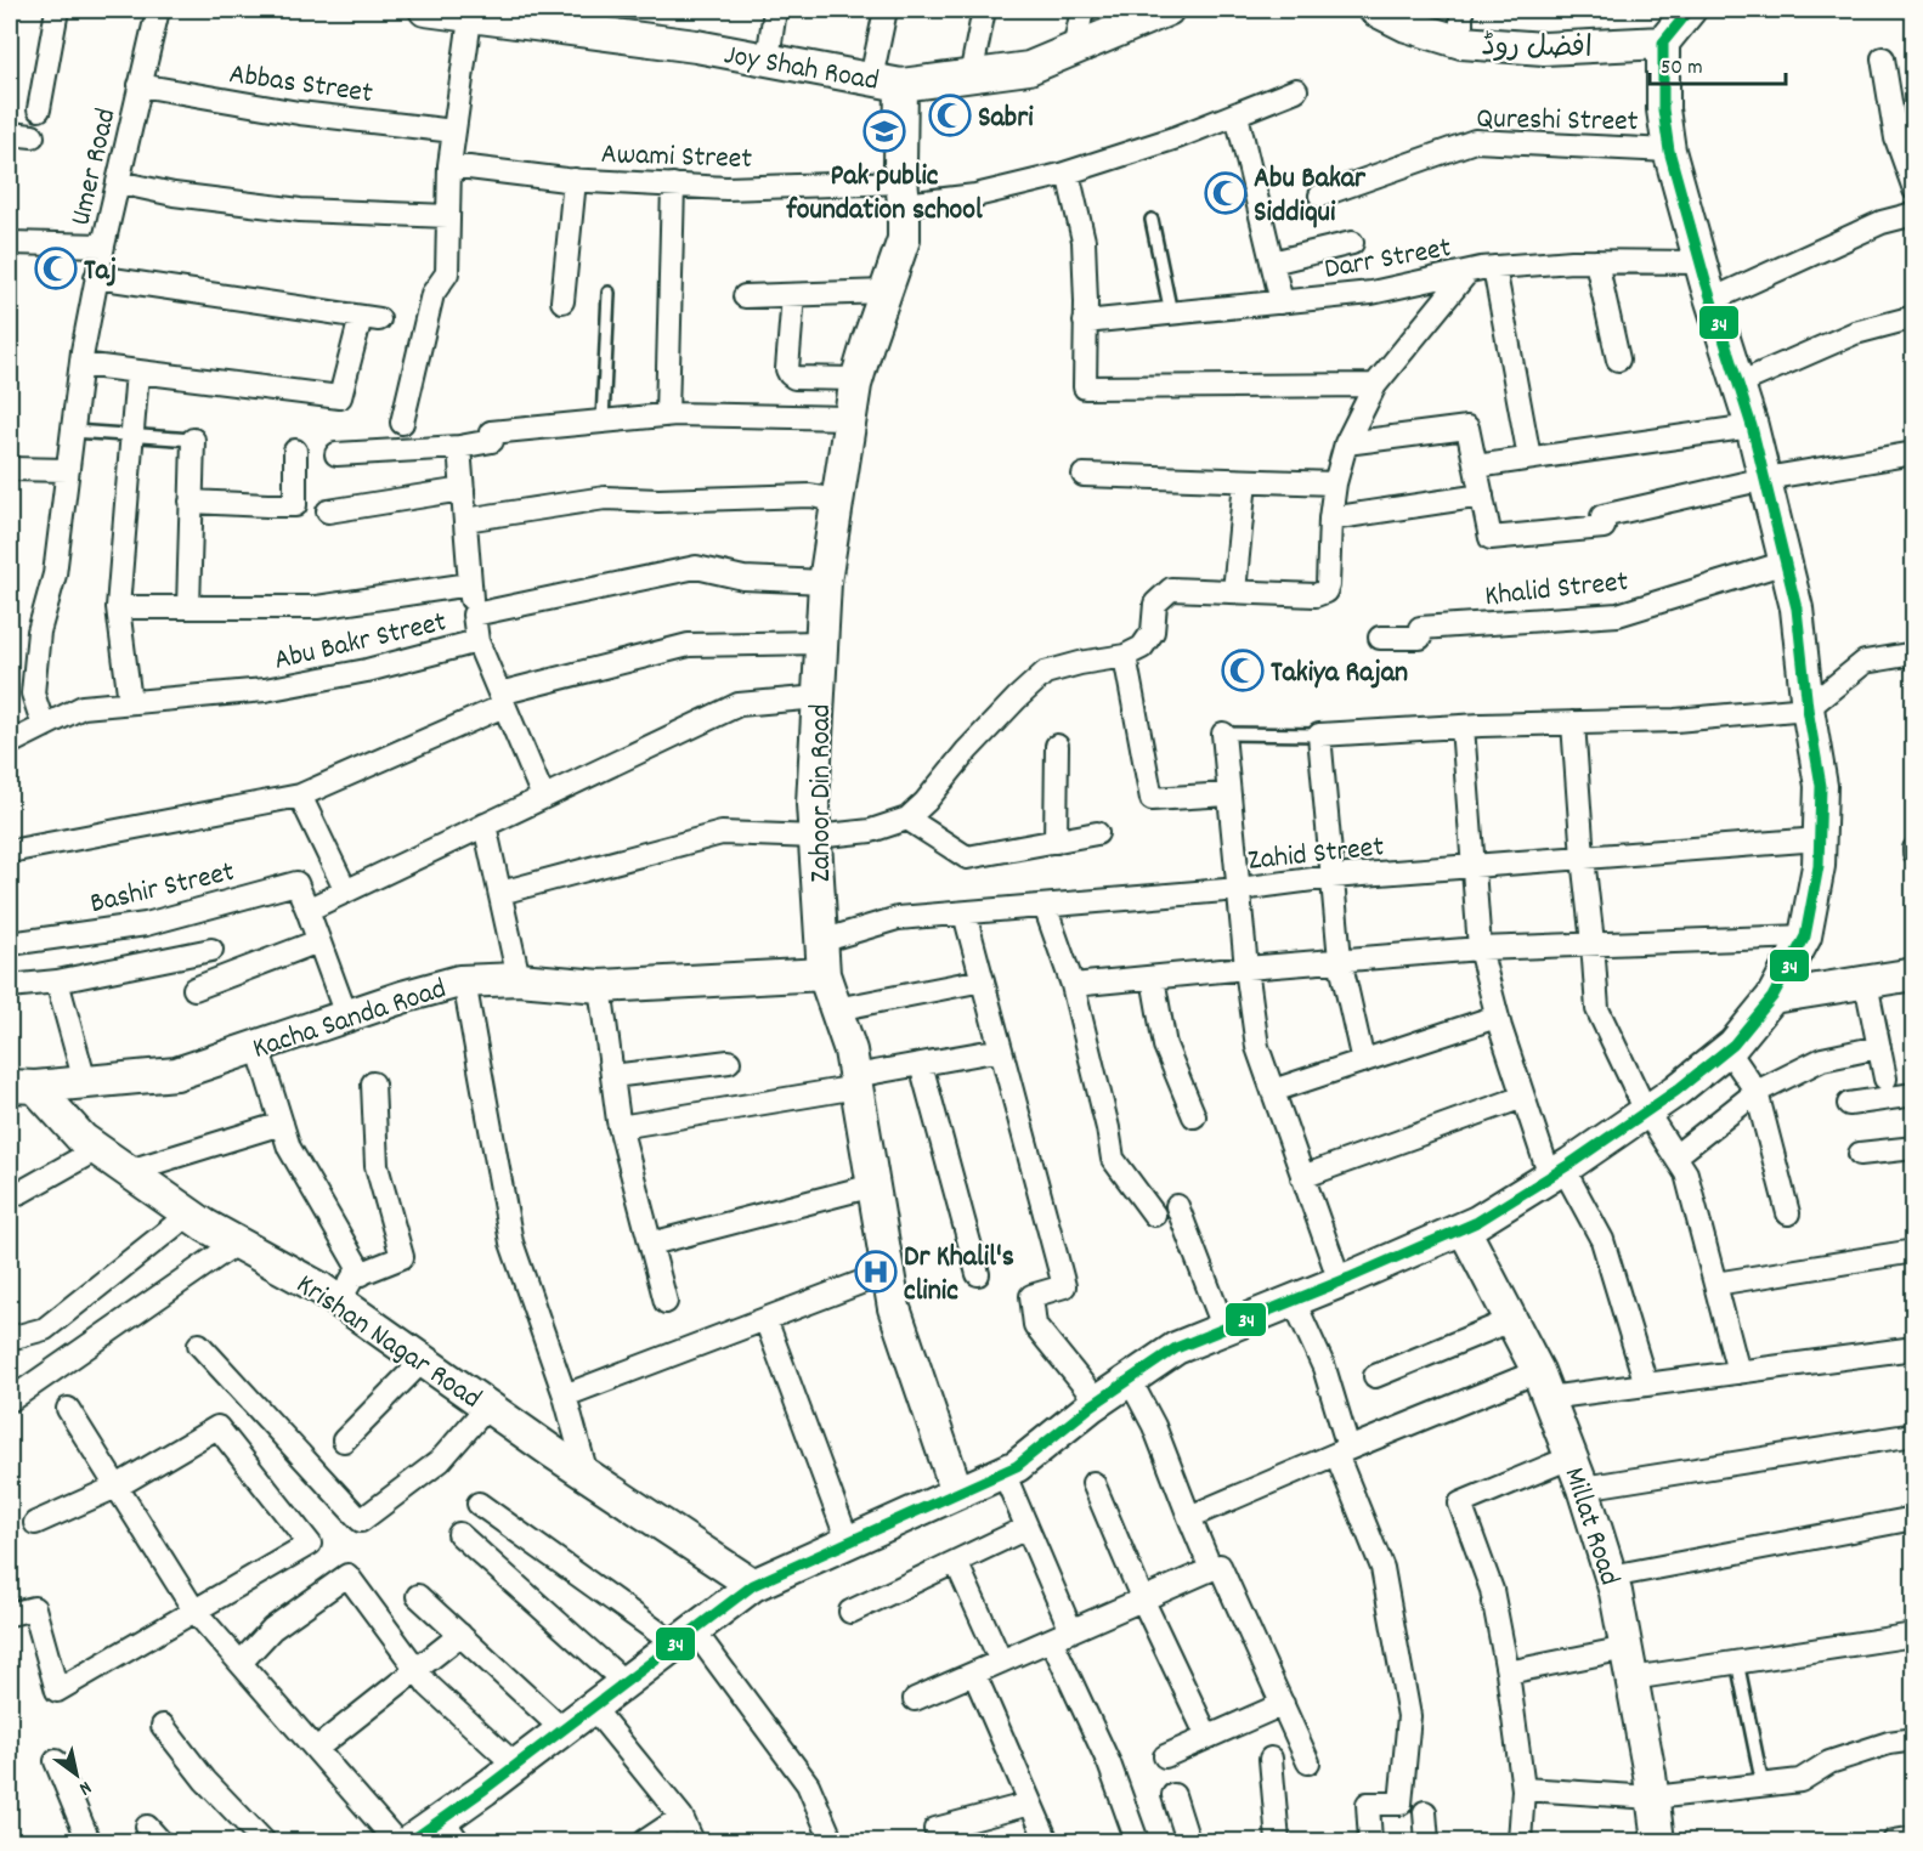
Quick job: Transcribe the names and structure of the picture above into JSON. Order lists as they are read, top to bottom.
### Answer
{
  "streets": {
    "main road": [
      "افضل روڈ",
      "Joy Shah Road",
      "Zahoor Din Road",
      "Kacha Sanda Road",
      "Krishan Nagar Road",
      "Millat Road"
    ],
    "street": [
      "Abbas Street",
      "Qureshi Street",
      "Awami Street",
      "Umer Road",
      "Darr Street",
      "Khalid Street",
      "Abu Bakr Street",
      "Zahid Street",
      "Bashir Street"
    ]
  },
  "crossings": [
    ["Joy Shah Road", "Zahoor Din Road"],
    ["Abbas Street", "Umer Road"],
    ["Awami Street", "Zahoor Din Road"],
    ["Umer Road", "Abu Bakr Street"],
    ["Abu Bakr Street", "Zahoor Din Road"],
    ["Zahoor Din Road", "Zahid Street"],
    ["Zahoor Din Road", "Kacha Sanda Road"],
    ["Kacha Sanda Road", "Krishan Nagar Road"]
  ],
  "places": {
    "mosque": [
      "Sabri",
      "Abu Bakar Siddiqui",
      "Taj",
      "Takiya Rajan"
    ],
    "school or university": ["Pak public foundation school"],
    "hospital": ["Dr Khalil's clinic"]
  },
  "lines": ["transit line 34"],
  "scale_bar": "50 m",
  "north": "bottom right"
}
